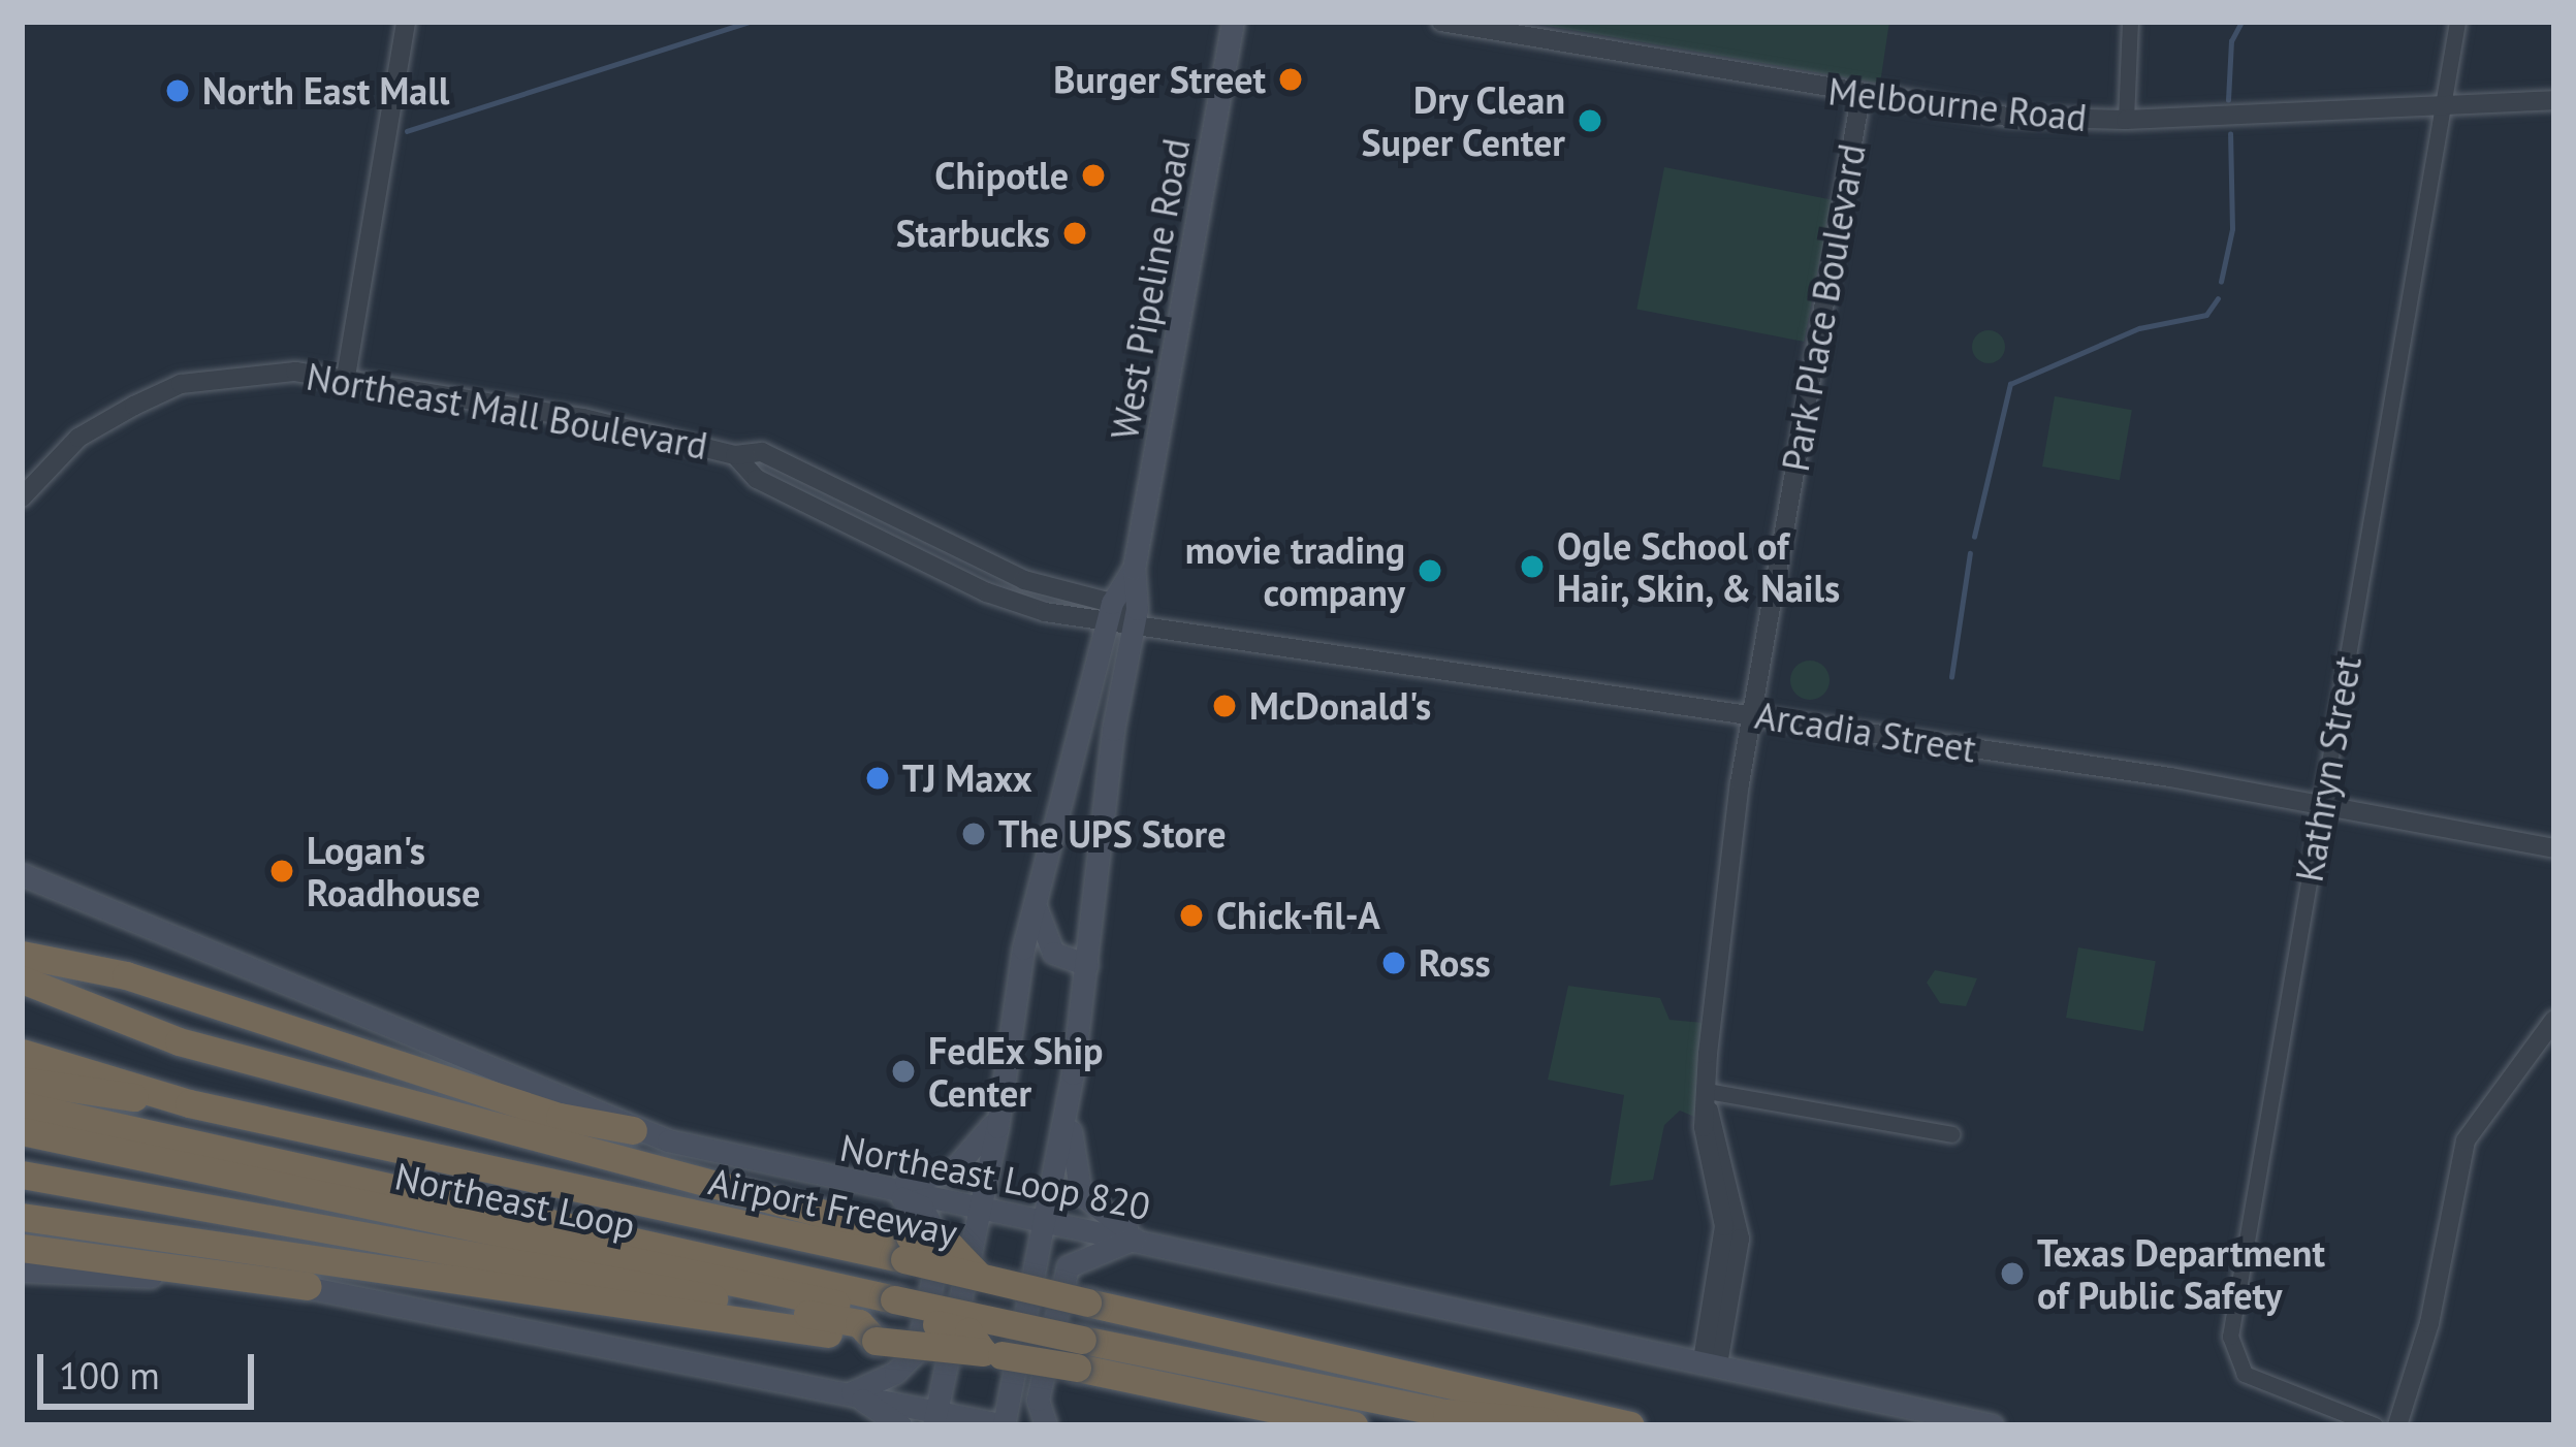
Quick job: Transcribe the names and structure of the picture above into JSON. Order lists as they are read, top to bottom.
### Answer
{
  "streets": {
    "highway": ["Northeast Loop", "Airport Freeway"],
    "main road": ["West Pipeline Road", "Northeast Loop 820"],
    "street": [
      "Melbourne Road",
      "Park Place Boulevard",
      "Northeast Mall Boulevard",
      "Arcadia Street",
      "Kathryn Street"
    ]
  },
  "crossings": [
    ["Melbourne Road", "Park Place Boulevard"],
    ["Melbourne Road", "Kathryn Street"],
    ["West Pipeline Road", "Northeast Mall Boulevard"],
    ["West Pipeline Road", "Arcadia Street"],
    ["West Pipeline Road", "Northeast Loop 820"],
    ["Park Place Boulevard", "Arcadia Street"],
    ["Park Place Boulevard", "Northeast Loop 820"],
    ["Northeast Mall Boulevard", "Arcadia Street"],
    ["Arcadia Street", "Kathryn Street"]
  ],
  "places": [
    "Burger Street",
    "North East Mall",
    "Dry Clean Super Center",
    "Chipotle",
    "Starbucks",
    "Ogle School of Hair, Skin, & Nails",
    "movie trading company",
    "McDonald's",
    "TJ Maxx",
    "The UPS Store",
    "Logan's Roadhouse",
    "Chick-fil-A",
    "Ross",
    "FedEx Ship Center",
    "Texas Department of Public Safety"
  ],
  "scale_bar": "100 m"
}
